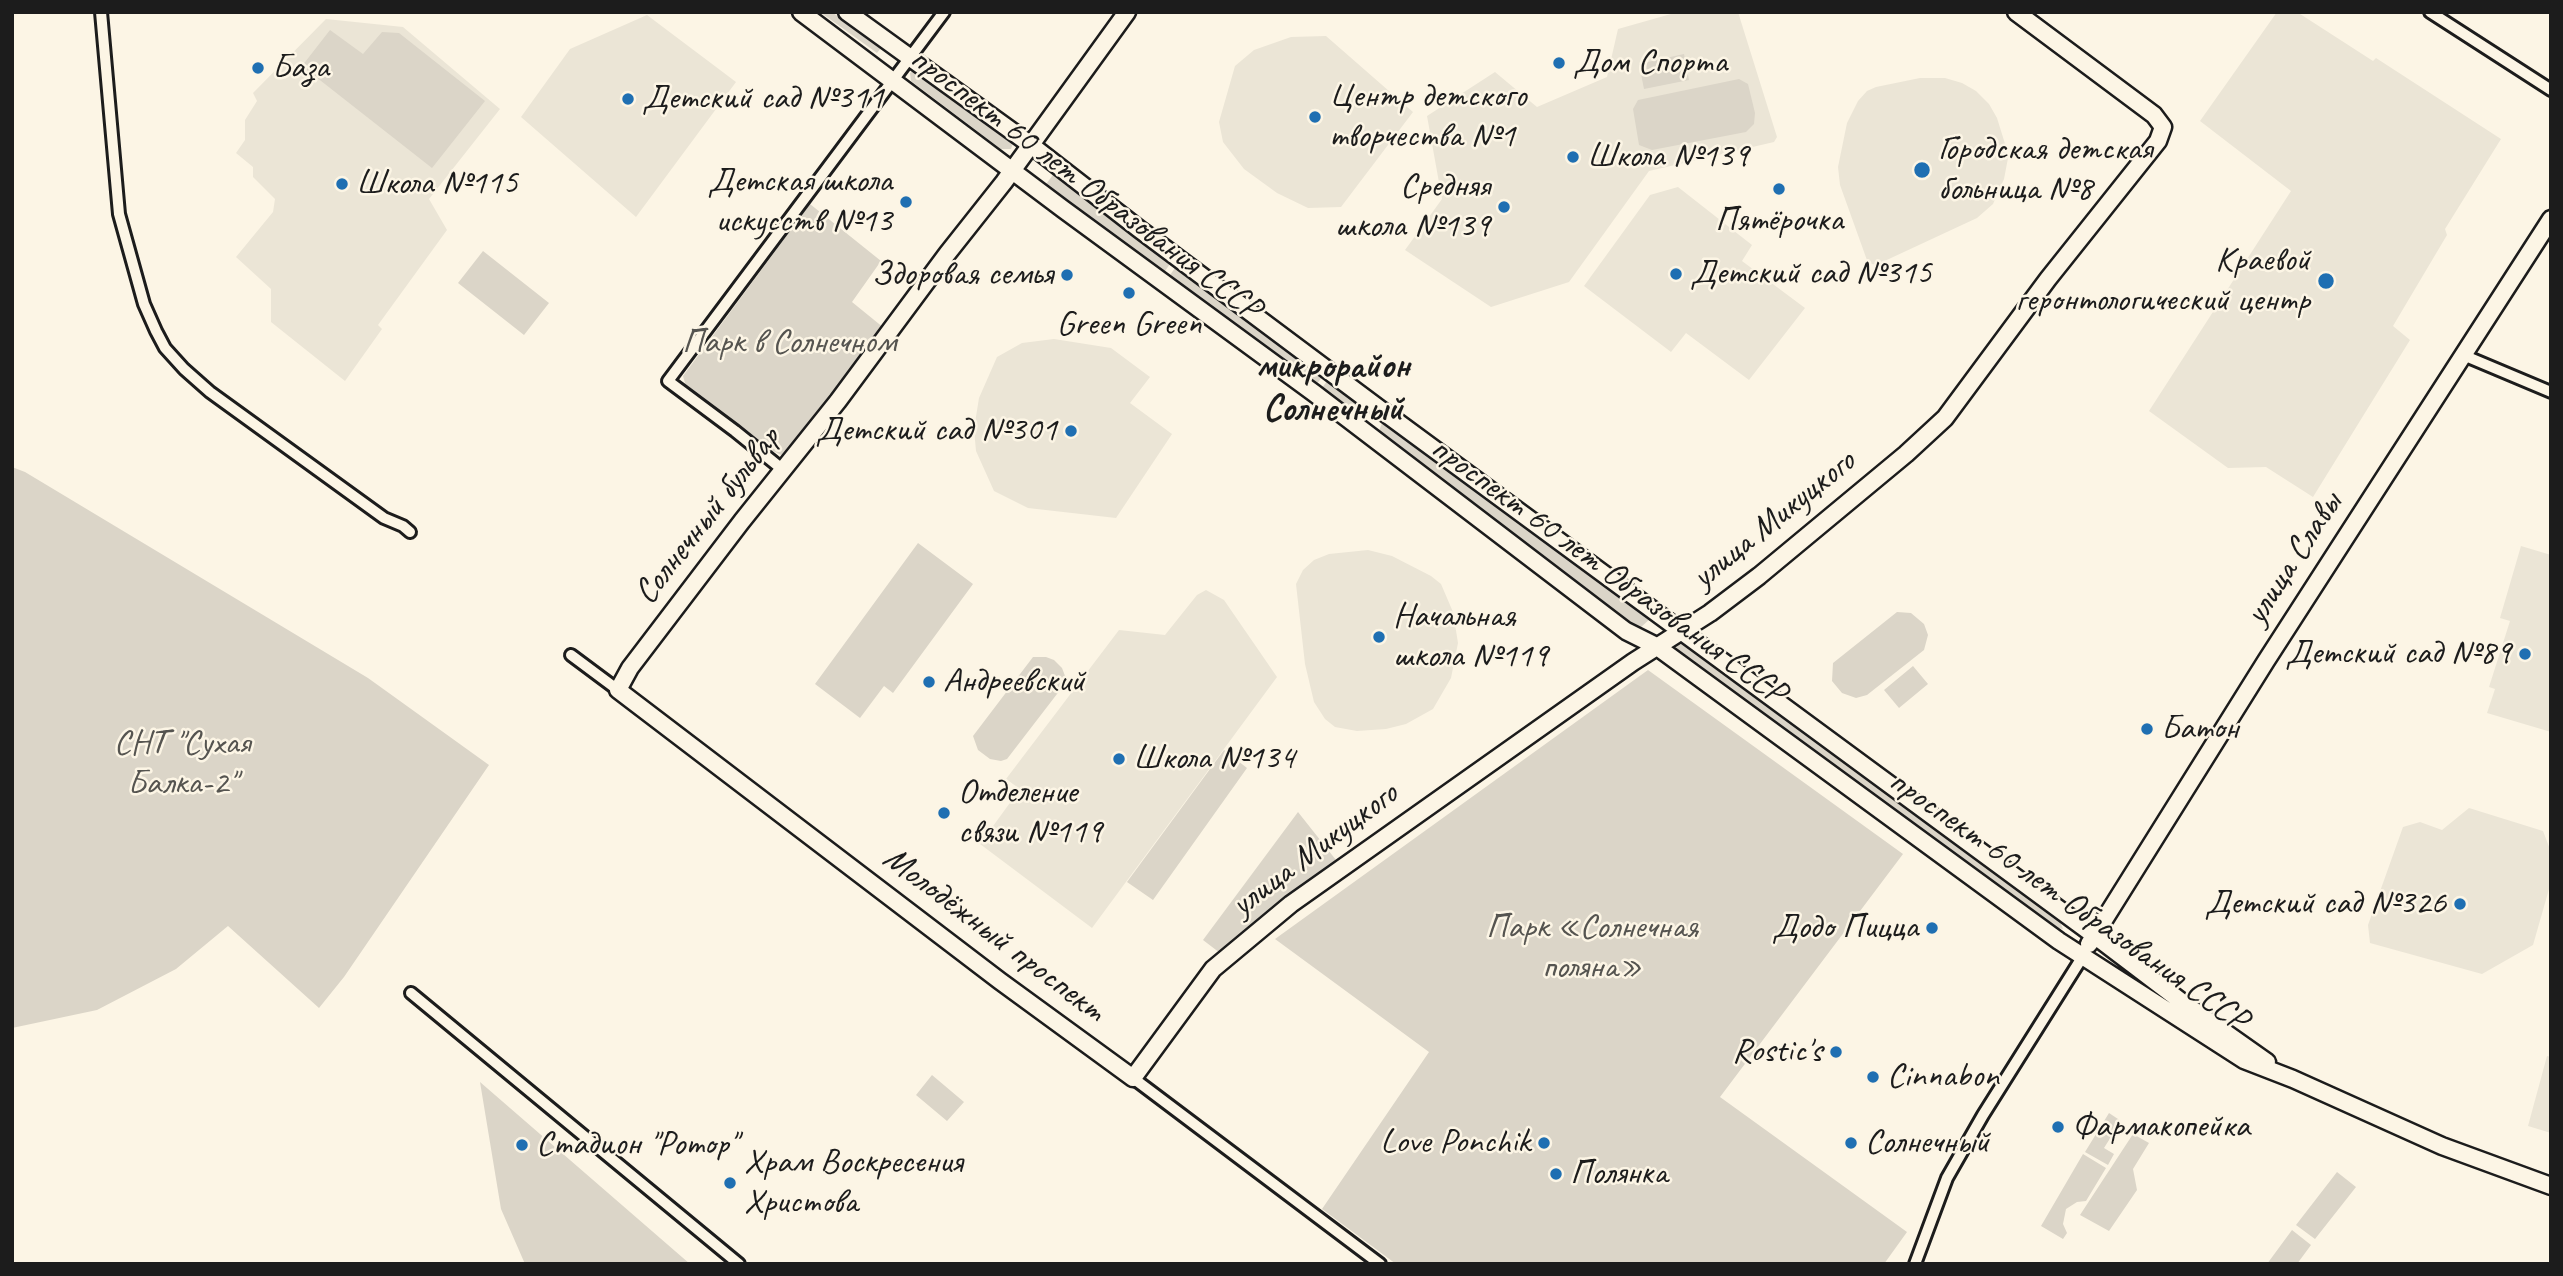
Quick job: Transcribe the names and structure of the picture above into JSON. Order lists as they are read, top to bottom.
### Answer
{
  "streets": {
    "main road": [
      "проспект 60 лет Образования СССР",
      "Солнечный бульвар",
      "улица Микуцкого",
      "улица Славы",
      "Молодёжный проспект"
    ]
  },
  "crossings": [
    ["проспект 60 лет Образования СССР", "Солнечный бульвар"],
    ["проспект 60 лет Образования СССР", "улица Микуцкого"],
    ["проспект 60 лет Образования СССР", "улица Славы"],
    ["Солнечный бульвар", "Молодёжный проспект"],
    ["улица Микуцкого", "Молодёжный проспект"]
  ],
  "districts": ["микрорайон Солнечный"],
  "parks": ["Парк в Солнечном", "СНТ \"Сухая Балка-2\"", "Парк «Солнечная поляна»"],
  "places": [
    "Дом Спорта",
    "База",
    "Детский сад №311",
    "Центр детского творчества №1",
    "Школа №139",
    "Городская детская больница №8",
    "Школа №115",
    "Пятёрочка",
    "Детская школа искусств №13",
    "Средняя школа №139",
    "Детский сад №315",
    "Здоровая семья",
    "Краевой геронтологический центр",
    "Green Green",
    "Детский сад №301",
    "Начальная школа №119",
    "Детский сад №89",
    "Андреевский",
    "Батон",
    "Школа №134",
    "Отделение связи №119",
    "Детский сад №326",
    "Додо Пицца",
    "Rostic's",
    "Cinnabon",
    "Фармакопейка",
    "Love Ponchik",
    "Солнечный",
    "Стадион \"Ротор\"",
    "Полянка",
    "Храм Воскресения Христова"
  ]
}
